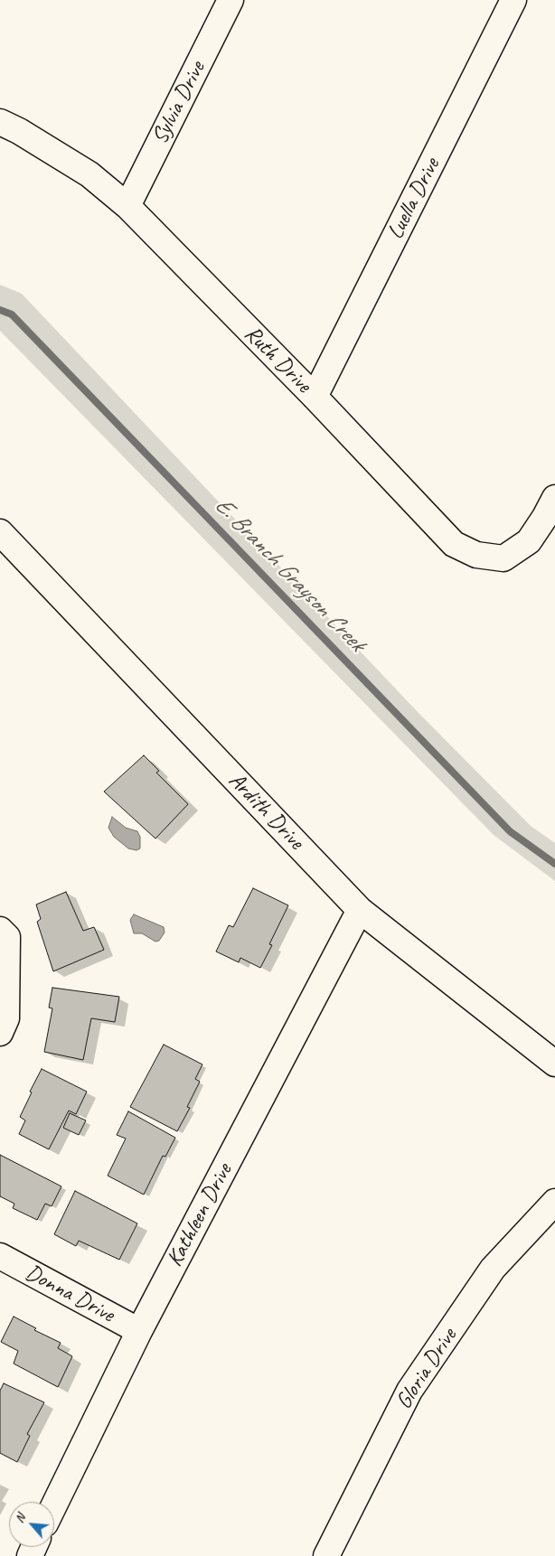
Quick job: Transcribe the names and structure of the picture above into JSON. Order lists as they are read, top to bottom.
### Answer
{
  "streets": {
    "street": [
      "Sylvia Drive",
      "Luella Drive",
      "Ruth Drive",
      "Ardith Drive",
      "Kathleen Drive",
      "Donna Drive",
      "Gloria Drive"
    ]
  },
  "crossings": [
    ["Sylvia Drive", "Ruth Drive"],
    ["Luella Drive", "Ruth Drive"],
    ["Ardith Drive", "Kathleen Drive"],
    ["Kathleen Drive", "Donna Drive"]
  ],
  "water": ["E. Branch Grayson Creek"],
  "north": "top left"
}
